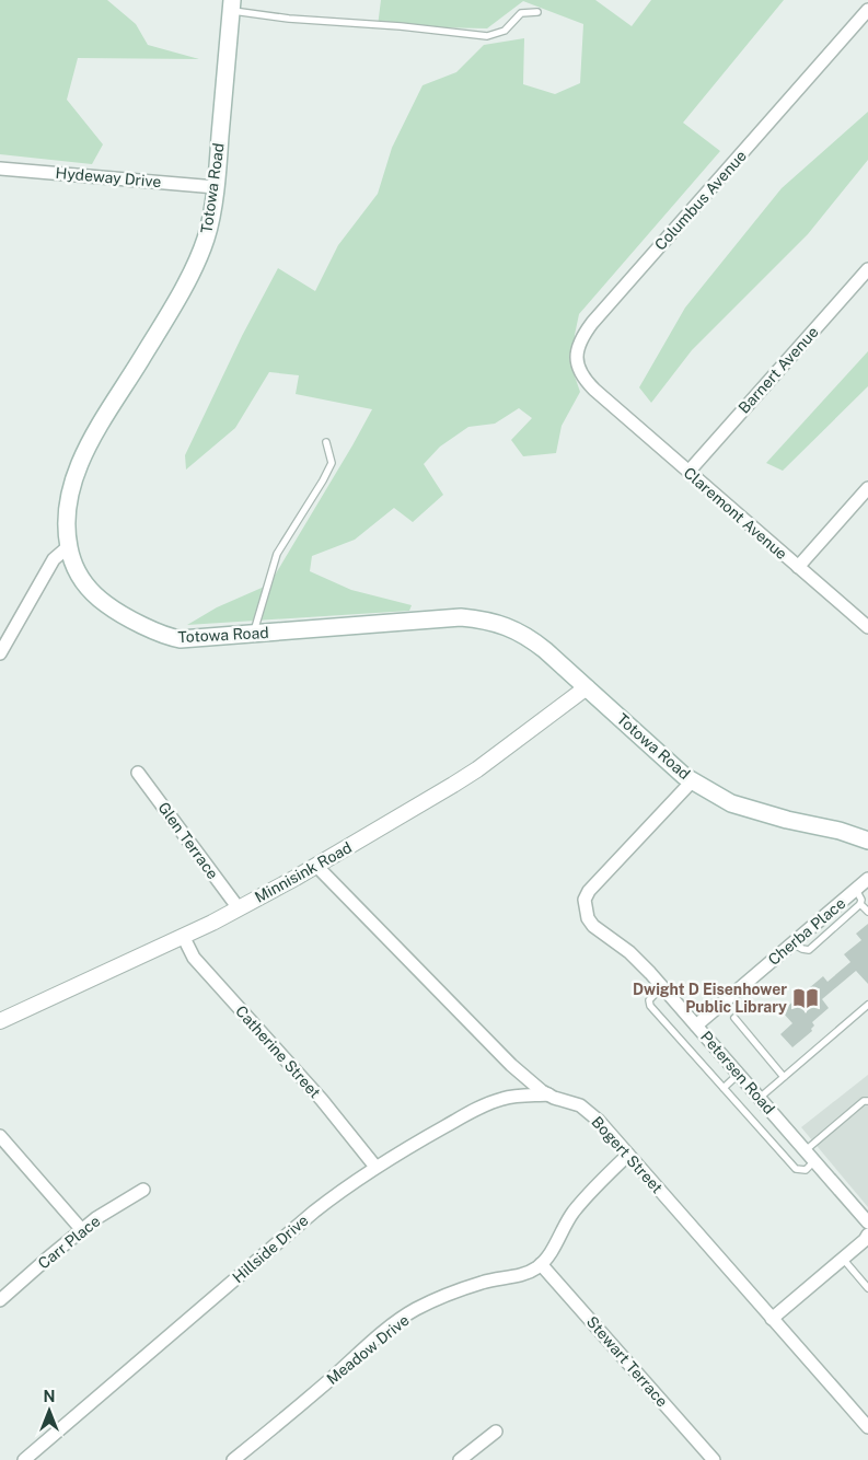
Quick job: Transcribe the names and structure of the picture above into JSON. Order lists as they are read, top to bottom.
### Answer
{
  "streets": {
    "main road": ["Totowa Road"],
    "street": [
      "Hydeway Drive",
      "Columbus Avenue",
      "Barnert Avenue",
      "Claremont Avenue",
      "Glen Terrace",
      "Minnisink Road",
      "Cherba Place",
      "Catherine Street",
      "Petersen Road",
      "Bogert Street",
      "Carr Place",
      "Hillside Drive",
      "Meadow Drive",
      "Stewart Terrace"
    ]
  },
  "crossings": [
    ["Hydeway Drive", "Totowa Road"],
    ["Totowa Road", "Minnisink Road"],
    ["Totowa Road", "Petersen Road"],
    ["Columbus Avenue", "Claremont Avenue"],
    ["Barnert Avenue", "Claremont Avenue"],
    ["Glen Terrace", "Minnisink Road"],
    ["Minnisink Road", "Catherine Street"],
    ["Minnisink Road", "Bogert Street"],
    ["Cherba Place", "Petersen Road"],
    ["Catherine Street", "Hillside Drive"],
    ["Bogert Street", "Hillside Drive"],
    ["Bogert Street", "Meadow Drive"],
    ["Meadow Drive", "Stewart Terrace"]
  ],
  "places": {
    "library": ["Dwight D Eisenhower Public Library"]
  },
  "north": "top"
}
